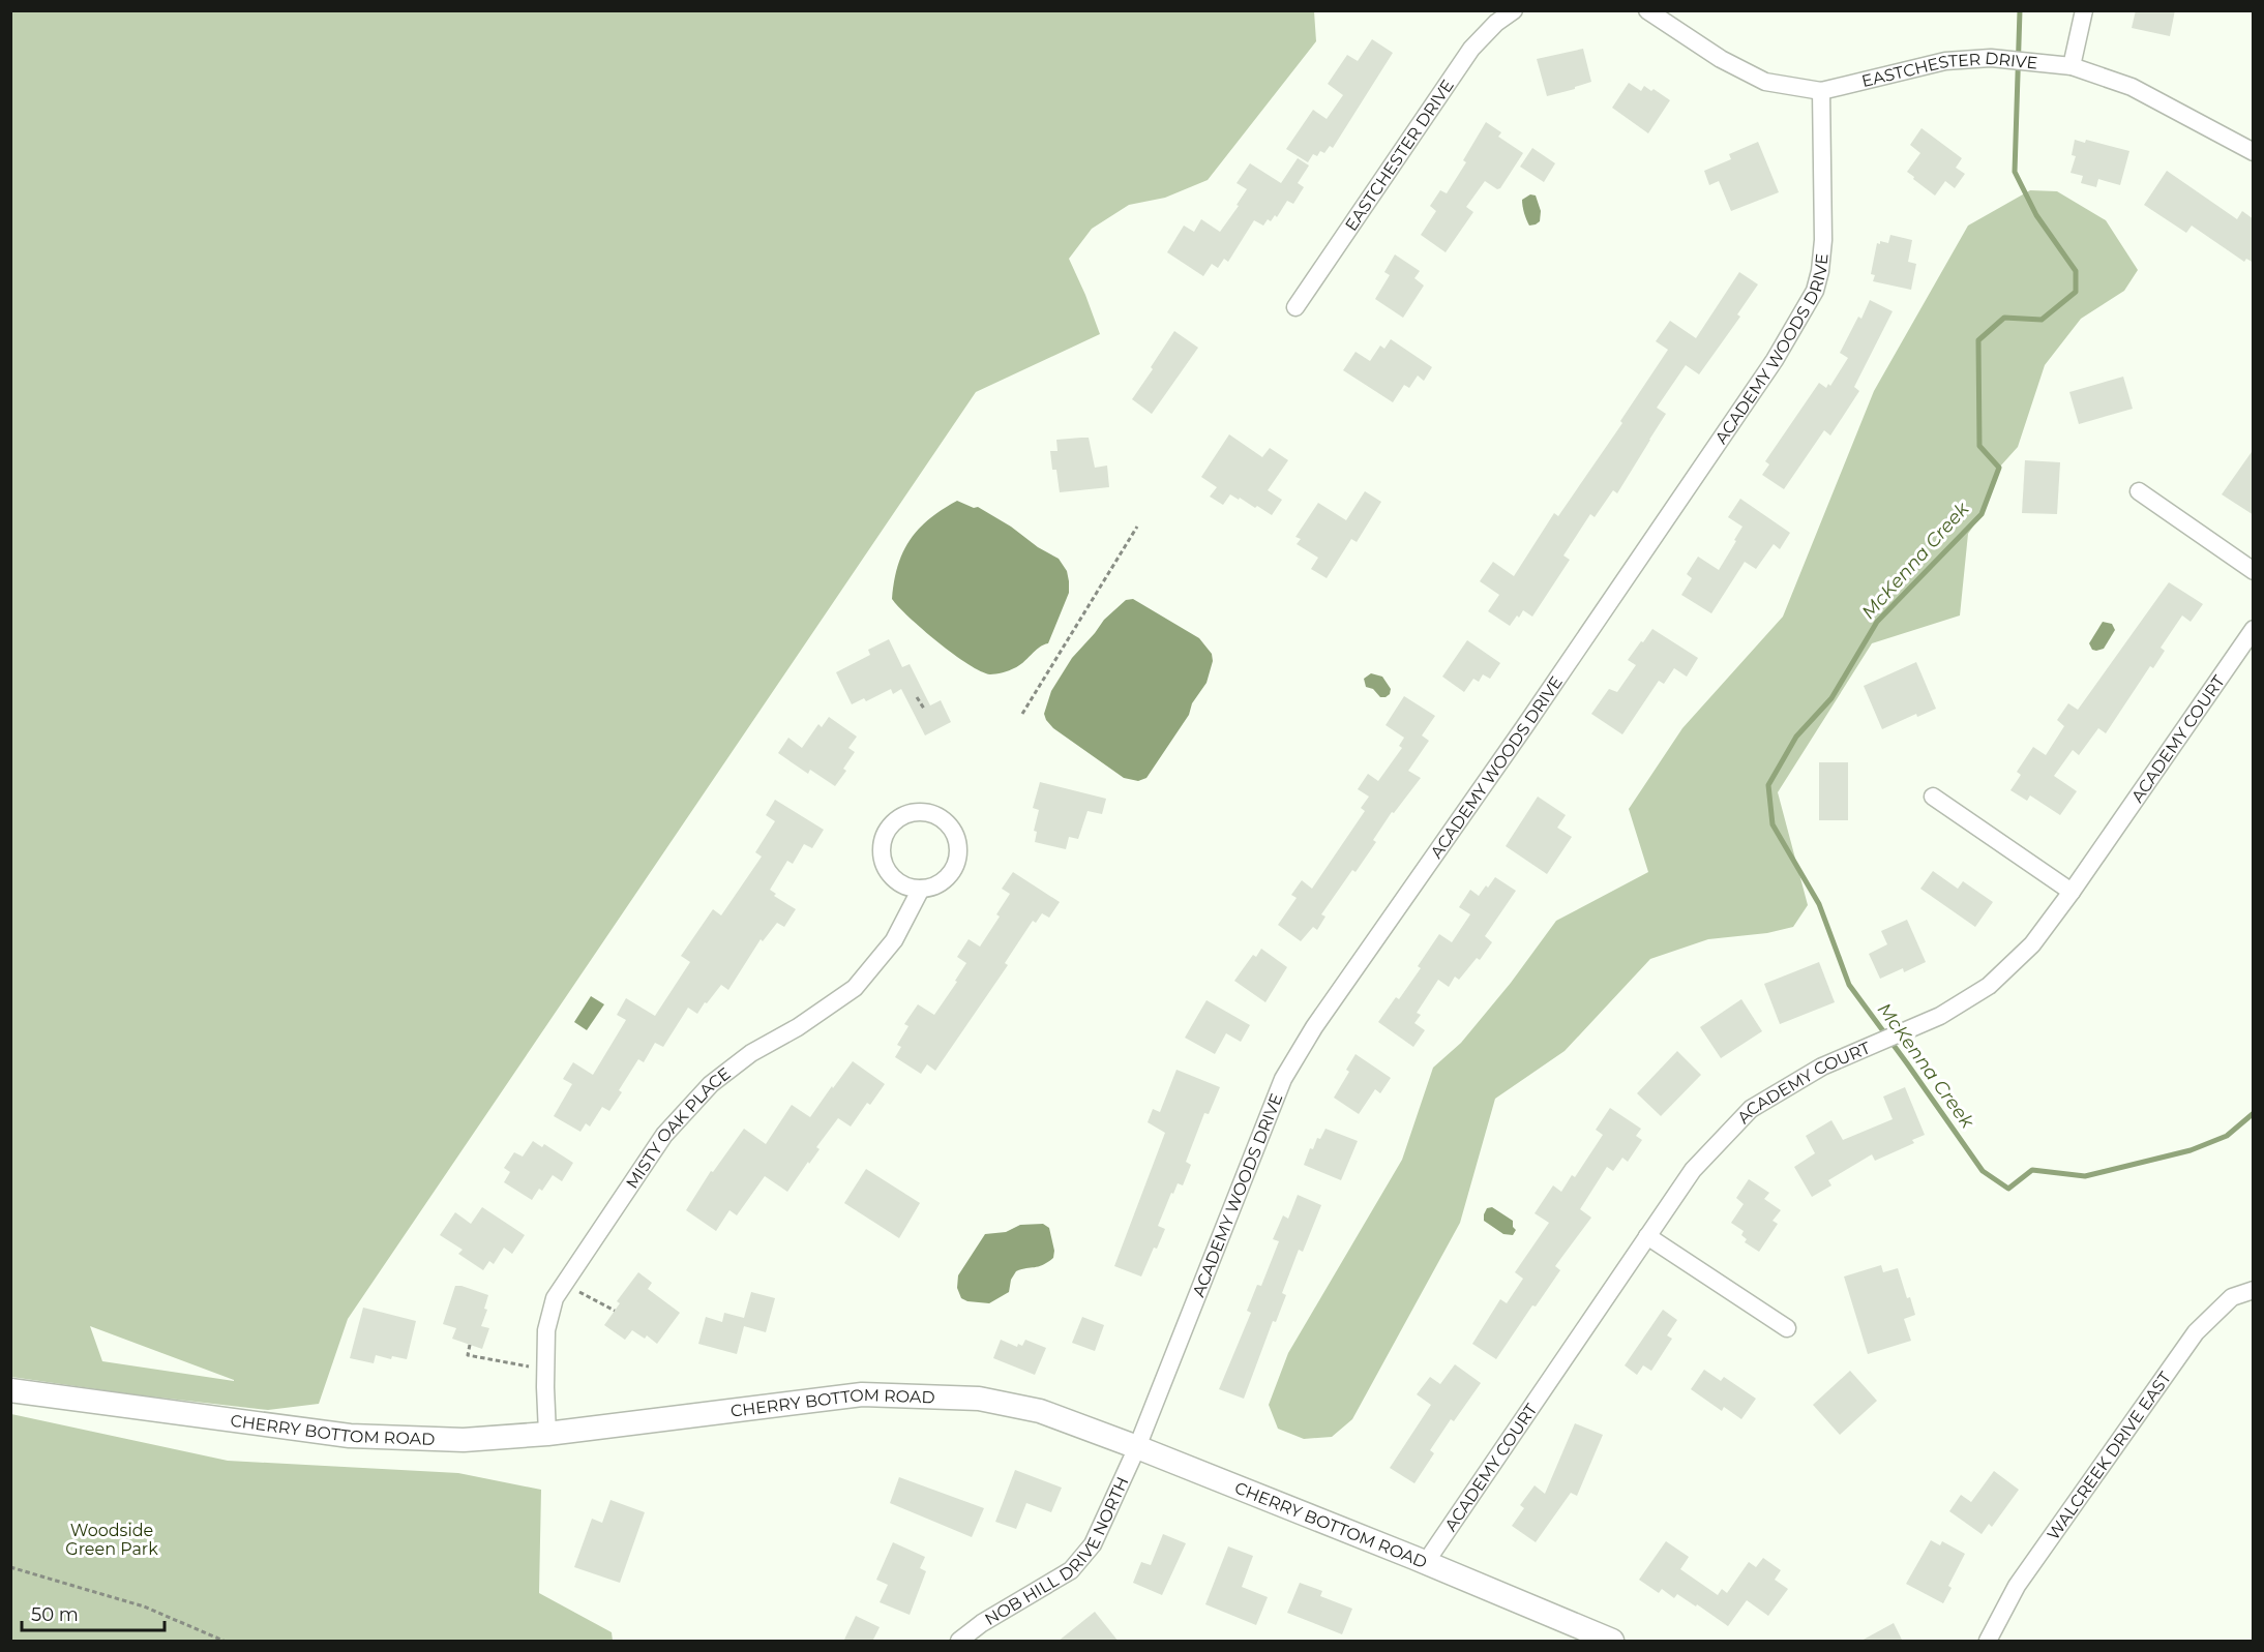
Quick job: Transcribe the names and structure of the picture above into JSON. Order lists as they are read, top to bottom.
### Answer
{
  "streets": {
    "main road": ["CHERRY BOTTOM ROAD"],
    "street": [
      "EASTCHESTER DRIVE",
      "ACADEMY WOODS DRIVE",
      "ACADEMY COURT",
      "MISTY OAK PLACE",
      "WALCREEK DRIVE EAST",
      "NOB HILL DRIVE NORTH"
    ]
  },
  "crossings": [
    ["EASTCHESTER DRIVE", "ACADEMY WOODS DRIVE"],
    ["ACADEMY WOODS DRIVE", "CHERRY BOTTOM ROAD"],
    ["ACADEMY WOODS DRIVE", "NOB HILL DRIVE NORTH"],
    ["ACADEMY COURT", "CHERRY BOTTOM ROAD"],
    ["MISTY OAK PLACE", "CHERRY BOTTOM ROAD"],
    ["CHERRY BOTTOM ROAD", "NOB HILL DRIVE NORTH"]
  ],
  "water": ["McKenna Creek"],
  "parks": ["Woodside Green Park"],
  "scale_bar": "50 m"
}
